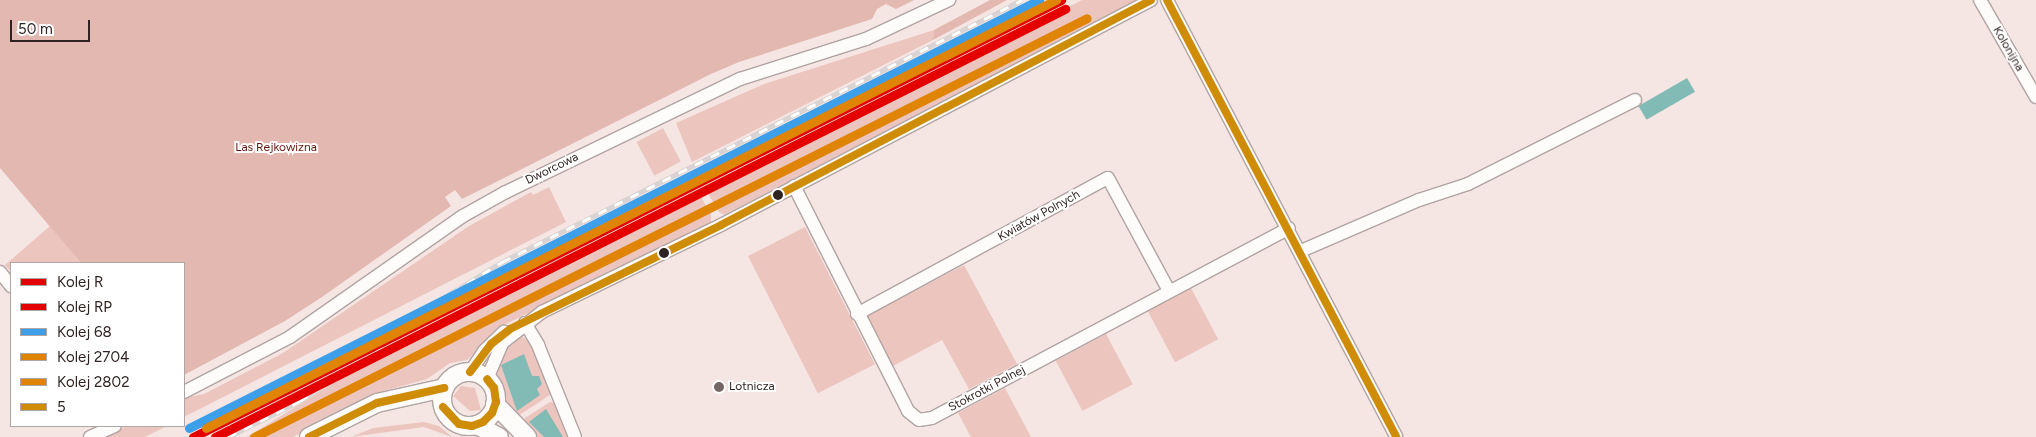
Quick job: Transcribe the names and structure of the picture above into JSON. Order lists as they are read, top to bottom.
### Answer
{
  "streets": {
    "street": [
      "Kolonijna",
      "Dworcowa",
      "Kwiatów Polnych",
      "Stokrotki Polnej"
    ]
  },
  "crossings": [
    ["Kwiatów Polnych", "Stokrotki Polnej"]
  ],
  "parks": ["Las Rejkowizna"],
  "places": ["Lotnicza"],
  "lines": [
    "rail line R",
    "rail line 68",
    "rail line 2704",
    "transit line 5",
    "rail line RP",
    "rail line 2802"
  ],
  "legend": [
    "Kolej R",
    "Kolej RP",
    "Kolej 68",
    "Kolej 2704",
    "Kolej 2802",
    "5"
  ],
  "scale_bar": "50 m"
}
